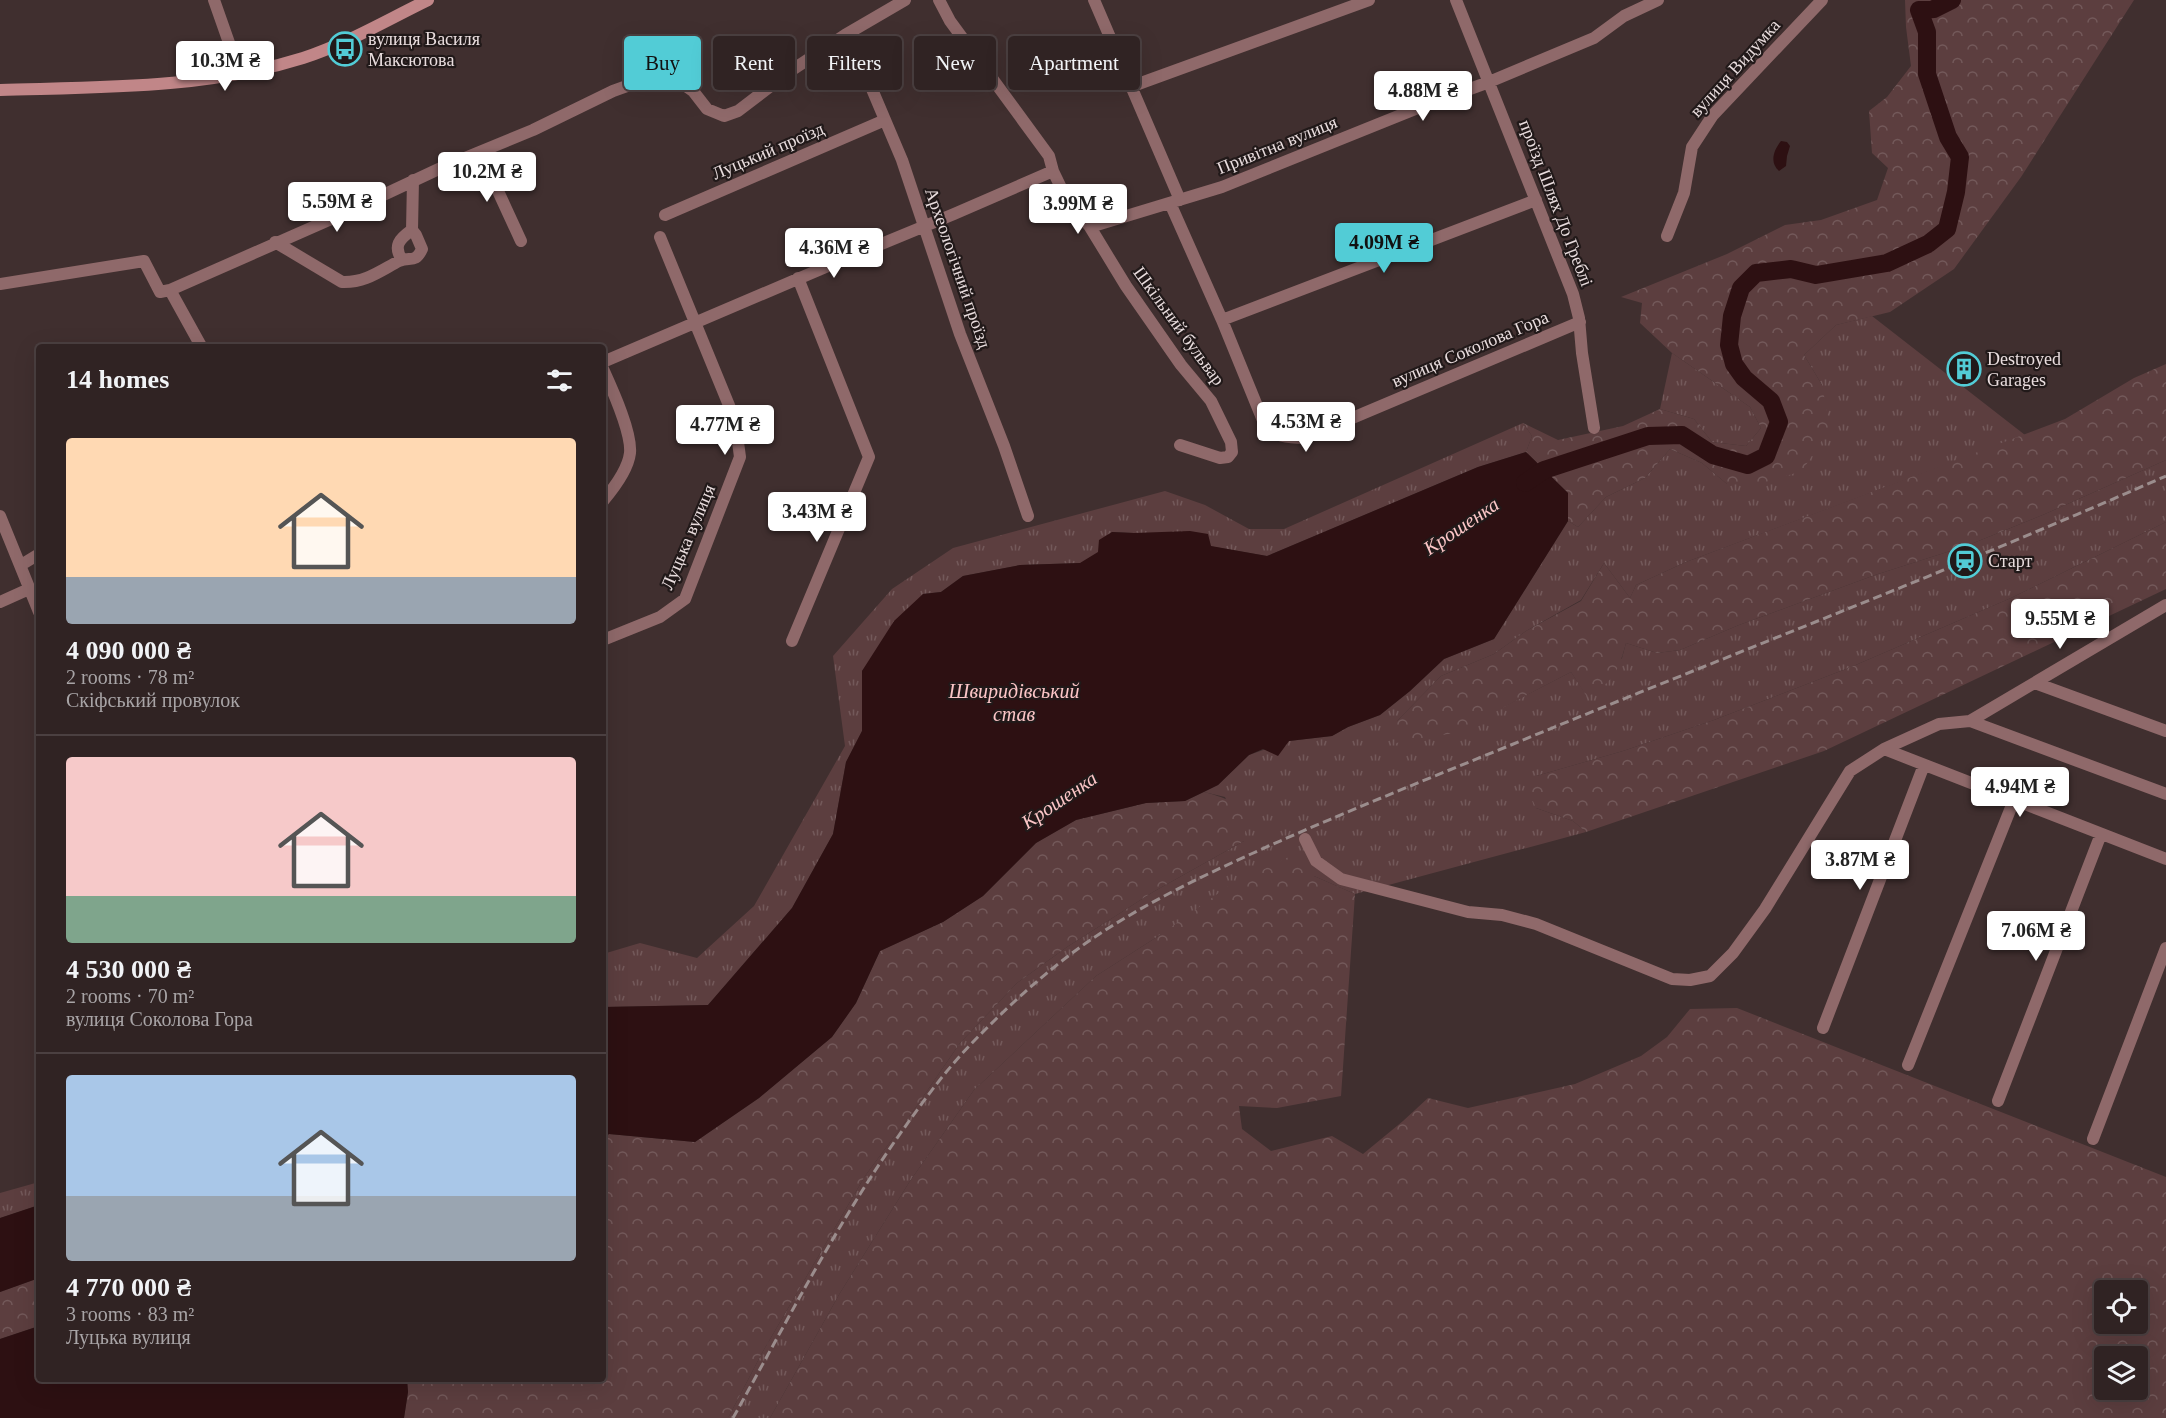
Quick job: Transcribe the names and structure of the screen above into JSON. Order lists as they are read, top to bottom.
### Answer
{
  "streets": {
    "street": [
      "вулиця Видумка",
      "Привітна вулиця",
      "Луцький проїзд",
      "проїзд Шлях До Греблі",
      "Археологічний проїзд",
      "Шкільний бульвар",
      "вулиця Соколова Гора",
      "Луцька вулиця"
    ]
  },
  "crossings": [
    ["Привітна вулиця", "проїзд Шлях До Греблі"],
    ["Привітна вулиця", "Шкільний бульвар"],
    ["Привітна вулиця", "вулиця Соколова Гора"],
    ["Луцький проїзд", "Археологічний проїзд"],
    ["проїзд Шлях До Греблі", "вулиця Соколова Гора"]
  ],
  "water": ["Крошенка", "Швиридівський став"],
  "places": {
    "bus stop": ["вулиця Василя Максютова"],
    "building": ["Destroyed Garages"],
    "station": ["Старт"]
  },
  "page": {
    "chip": [
      "Buy",
      "Rent",
      "Filters",
      "New",
      "Apartment"
    ],
    "price": [
      "10.3M ₴",
      "4.88M ₴",
      "10.2M ₴",
      "5.59M ₴",
      "3.99M ₴",
      "4.09M ₴",
      "4.36M ₴",
      "4.53M ₴",
      "4.77M ₴",
      "3.43M ₴",
      "9.55M ₴",
      "4.94M ₴",
      "3.87M ₴",
      "7.06M ₴"
    ],
    "heading": "14 homes",
    "list": [
      {
        "name": "4 090 000 ₴",
        "note": "2 rooms · 78 m² · Скіфський провулок"
      },
      {
        "name": "4 530 000 ₴",
        "note": "2 rooms · 70 m² · вулиця Соколова Гора"
      },
      {
        "name": "4 770 000 ₴",
        "note": "3 rooms · 83 m² · Луцька вулиця"
      }
    ]
  }
}
